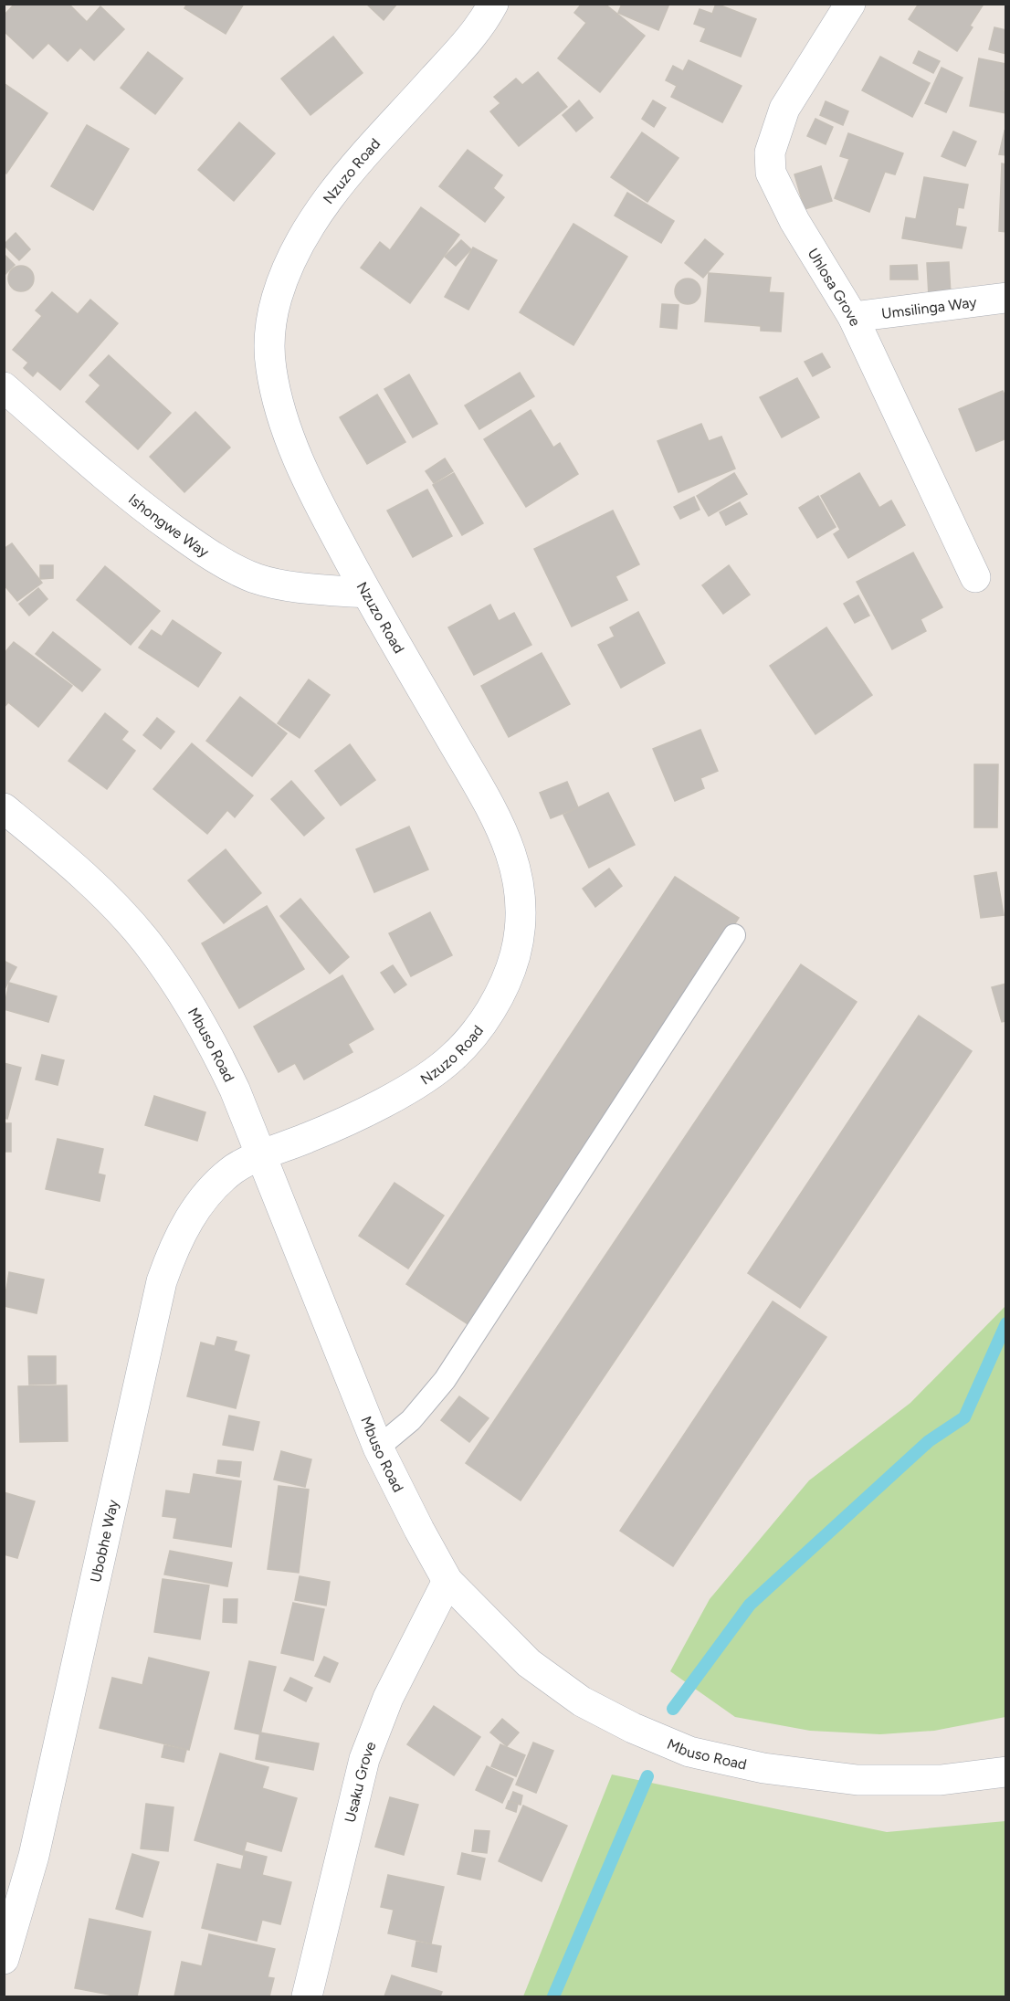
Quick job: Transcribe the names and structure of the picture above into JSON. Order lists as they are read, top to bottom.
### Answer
{
  "streets": {
    "street": [
      "Nzuzo Road",
      "Uhlosa Grove",
      "Umsilinga Way",
      "Ishongwe Way",
      "Mbuso Road",
      "Ubobhe Way",
      "Usaku Grove"
    ]
  },
  "crossings": [
    ["Nzuzo Road", "Ishongwe Way"],
    ["Nzuzo Road", "Mbuso Road"],
    ["Nzuzo Road", "Ubobhe Way"],
    ["Uhlosa Grove", "Umsilinga Way"],
    ["Mbuso Road", "Ubobhe Way"],
    ["Mbuso Road", "Usaku Grove"]
  ]
}
